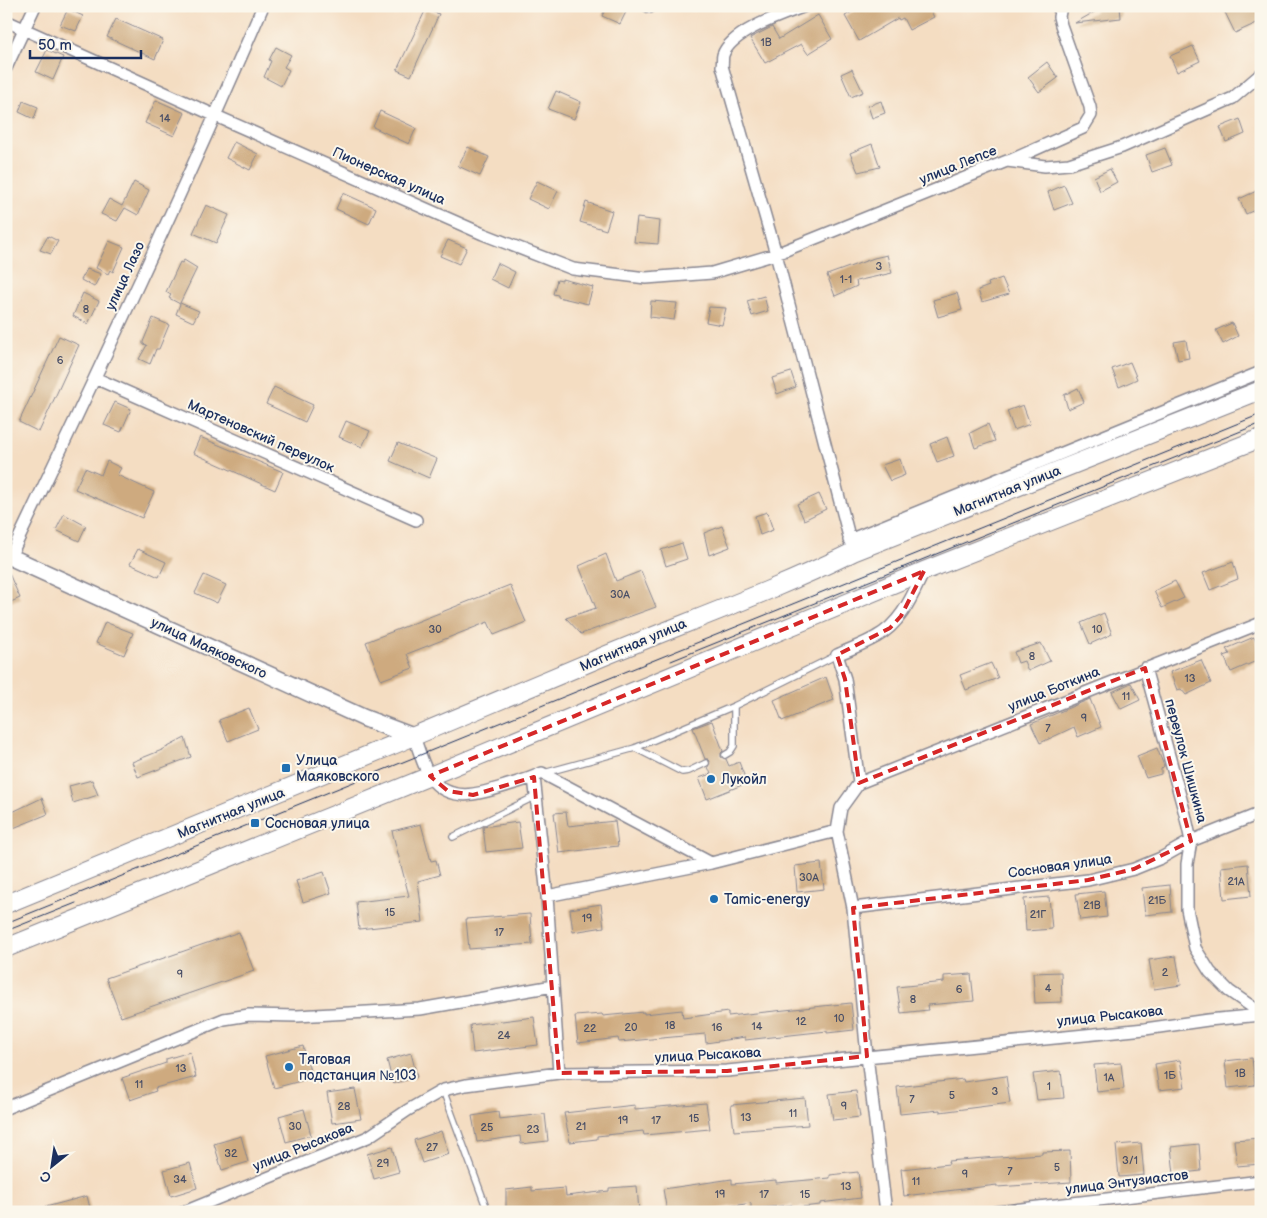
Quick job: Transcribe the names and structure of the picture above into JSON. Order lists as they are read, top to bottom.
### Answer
{
  "streets": {
    "main road": ["Магнитная улица", "улица Маяковского"],
    "street": [
      "улица Лепсе",
      "Пионерская улица",
      "улица Лазо",
      "Мартеновский переулок",
      "улица Боткина",
      "переулок Шишкина",
      "Сосновая улица",
      "улица Рысакова",
      "улица Энтузиастов"
    ]
  },
  "crossings": [
    ["улица Лепсе", "Пионерская улица"],
    ["Пионерская улица", "улица Лазо"],
    ["улица Лазо", "Мартеновский переулок"],
    ["улица Лазо", "улица Маяковского"],
    ["Магнитная улица", "улица Маяковского"],
    ["улица Боткина", "переулок Шишкина"],
    ["переулок Шишкина", "Сосновая улица"],
    ["переулок Шишкина", "улица Рысакова"]
  ],
  "places": {
    "transit": ["Улица Маяковского", "Сосновая улица"],
    "other": ["Лукойл", "Tamic-energy", "Тяговая подстанция №103"]
  },
  "house_numbers": [
    "1В",
    "14",
    "3",
    "1-1",
    "8",
    "6",
    "30А",
    "30",
    "10",
    "8",
    "13",
    "11",
    "9",
    "7",
    "30А",
    "21А",
    "21Б",
    "21В",
    "15",
    "21Г",
    "19",
    "17",
    "2",
    "9",
    "4",
    "6",
    "8",
    "10",
    "12",
    "18",
    "14",
    "20",
    "16",
    "22",
    "24",
    "13",
    "1В",
    "1Б",
    "1А",
    "11",
    "1",
    "3",
    "5",
    "7",
    "28",
    "9",
    "11",
    "13",
    "15",
    "19",
    "17",
    "30",
    "21",
    "25",
    "23",
    "27",
    "32",
    "3/1",
    "29",
    "5",
    "7",
    "9",
    "34",
    "11",
    "13",
    "19",
    "17",
    "15"
  ],
  "scale_bar": "50 m",
  "north": "bottom left"
}
